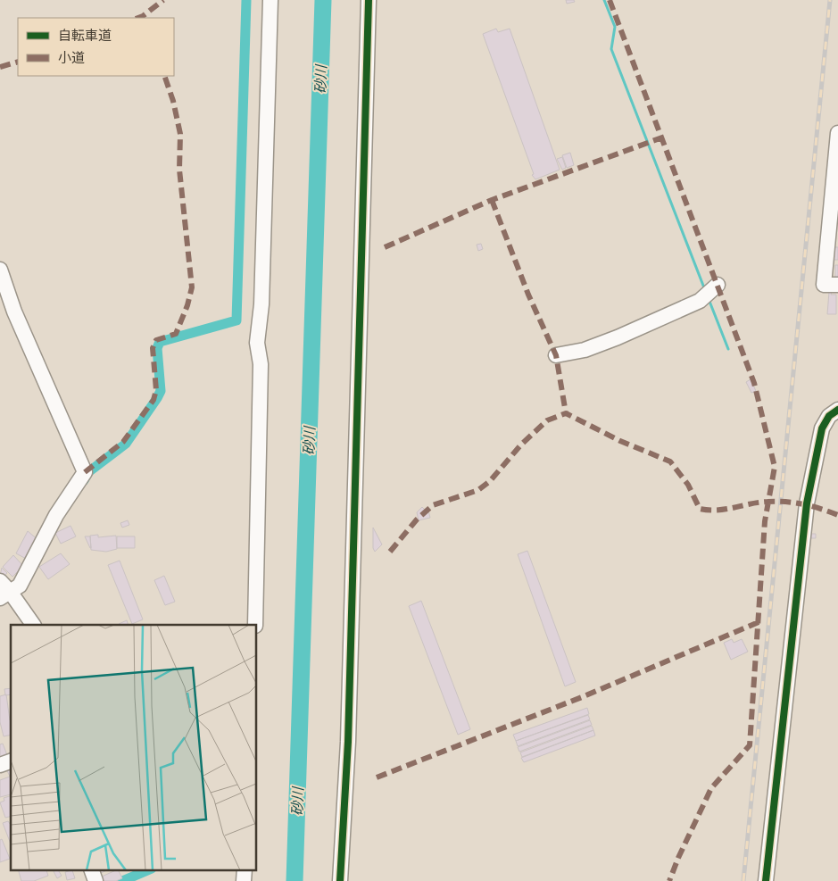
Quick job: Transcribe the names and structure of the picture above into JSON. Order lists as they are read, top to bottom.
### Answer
{
  "water": ["砂川"],
  "legend": ["自転車道", "小道"]
}
